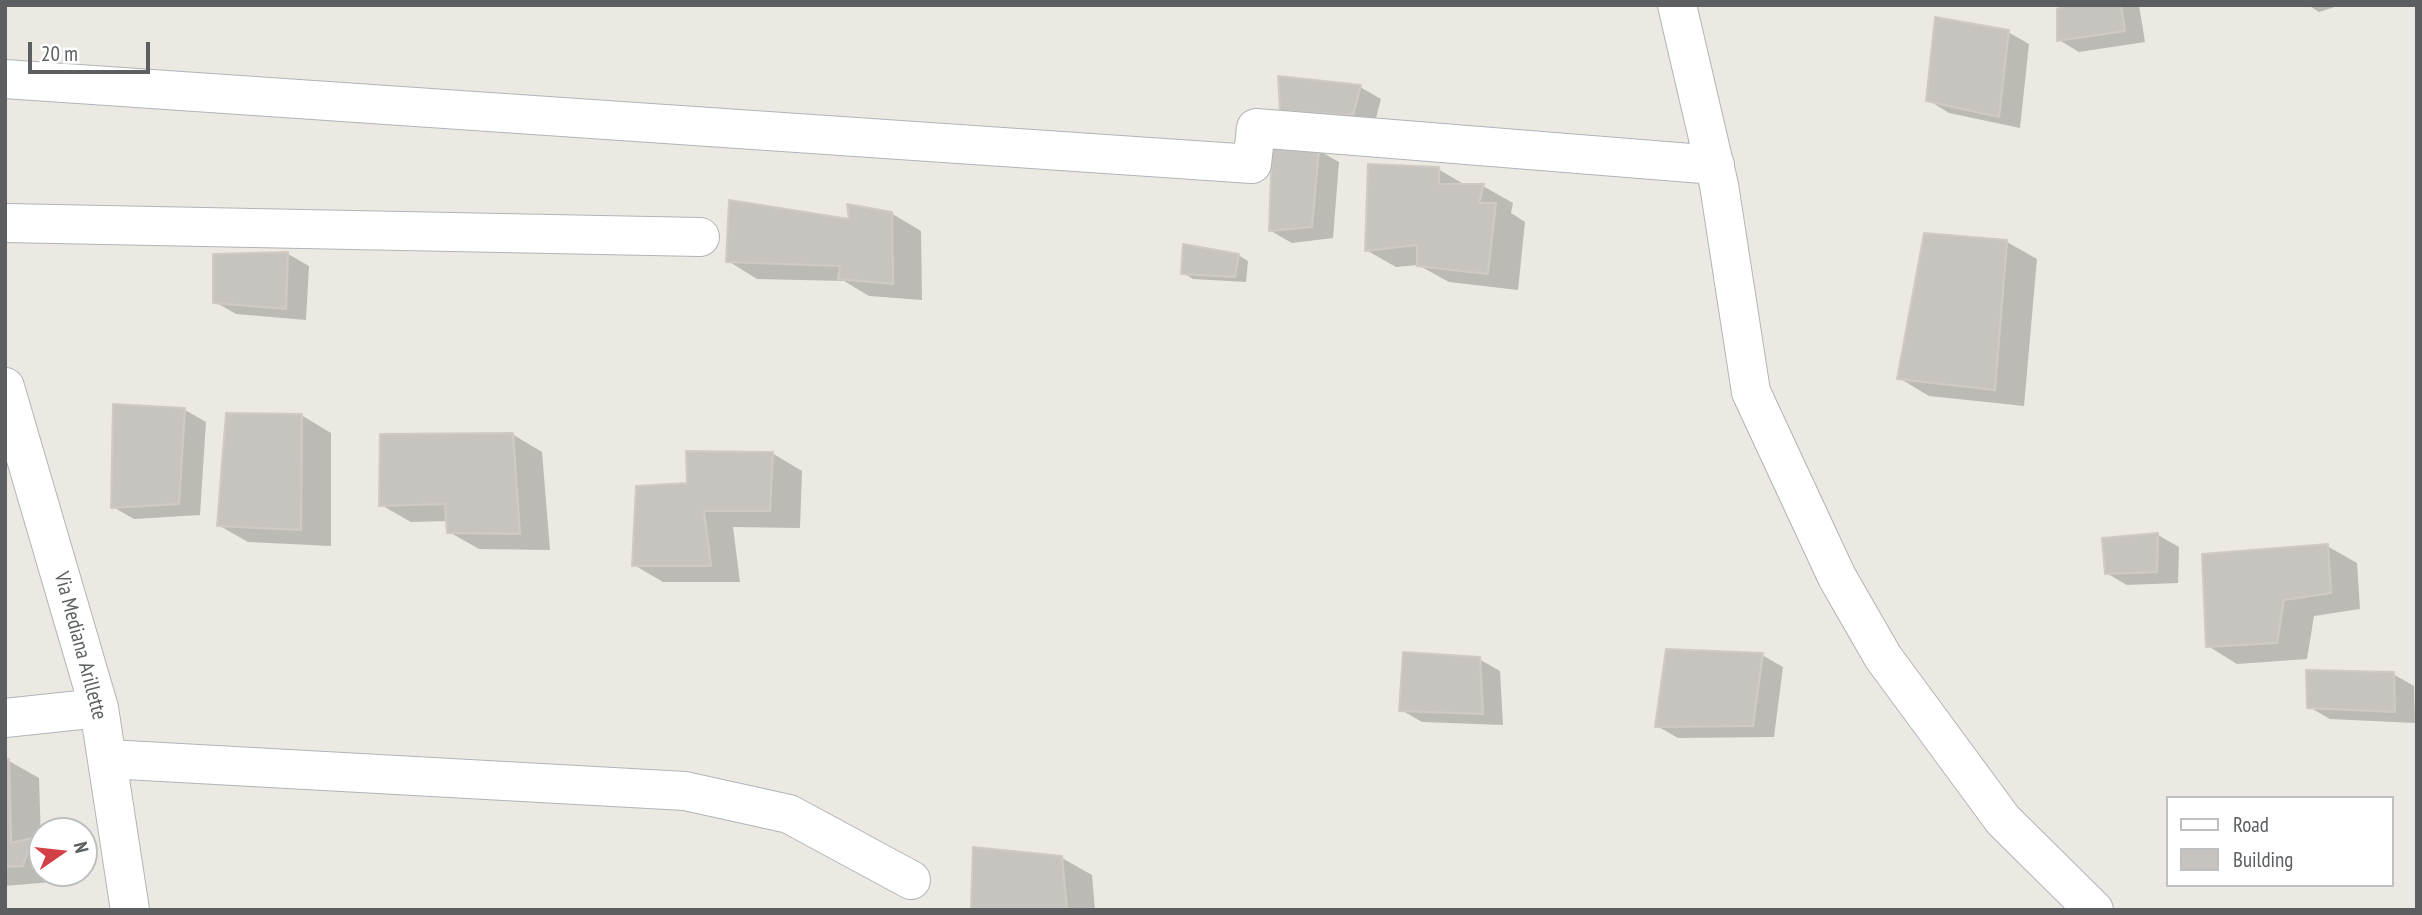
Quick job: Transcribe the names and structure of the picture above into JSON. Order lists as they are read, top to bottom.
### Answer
{
  "streets": {
    "street": ["Via Mediana Arillette"]
  },
  "legend": ["Road", "Building"],
  "scale_bar": "20 m",
  "north": "right"
}
